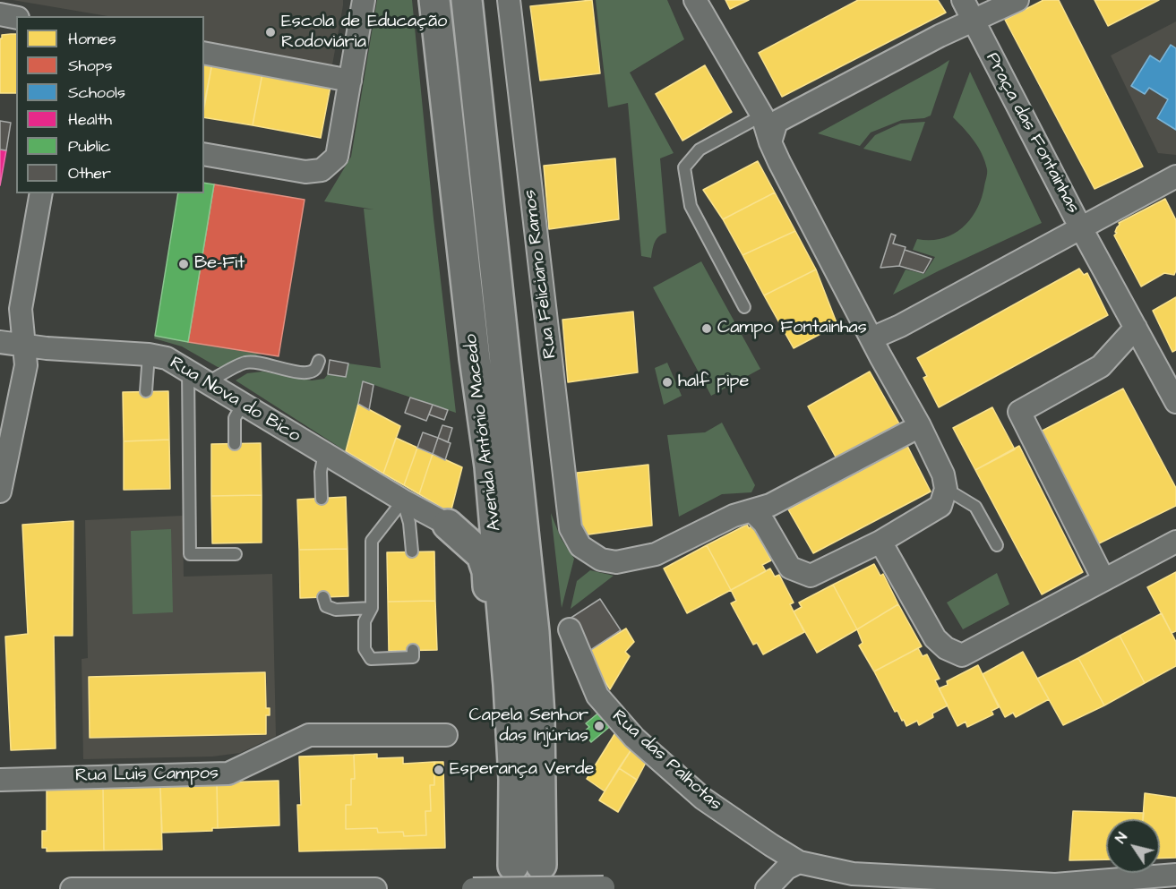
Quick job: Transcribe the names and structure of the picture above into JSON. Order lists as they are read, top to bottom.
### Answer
{
  "streets": {
    "highway": ["Avenida António Macedo"],
    "street": [
      "Praça das Fontainhas",
      "Rua Feliciano Ramos",
      "Rua Nova do Bico",
      "Rua das Palhotas",
      "Rua Luis Campos"
    ]
  },
  "places": [
    "Escola de Educação Rodoviária",
    "Be-Fit",
    "Campo Fontainhas",
    "half pipe",
    "Capela Senhor das Injúrias",
    "Esperança Verde"
  ],
  "legend": [
    "Homes",
    "Shops",
    "Schools",
    "Health",
    "Public",
    "Other"
  ],
  "north": "top left"
}
